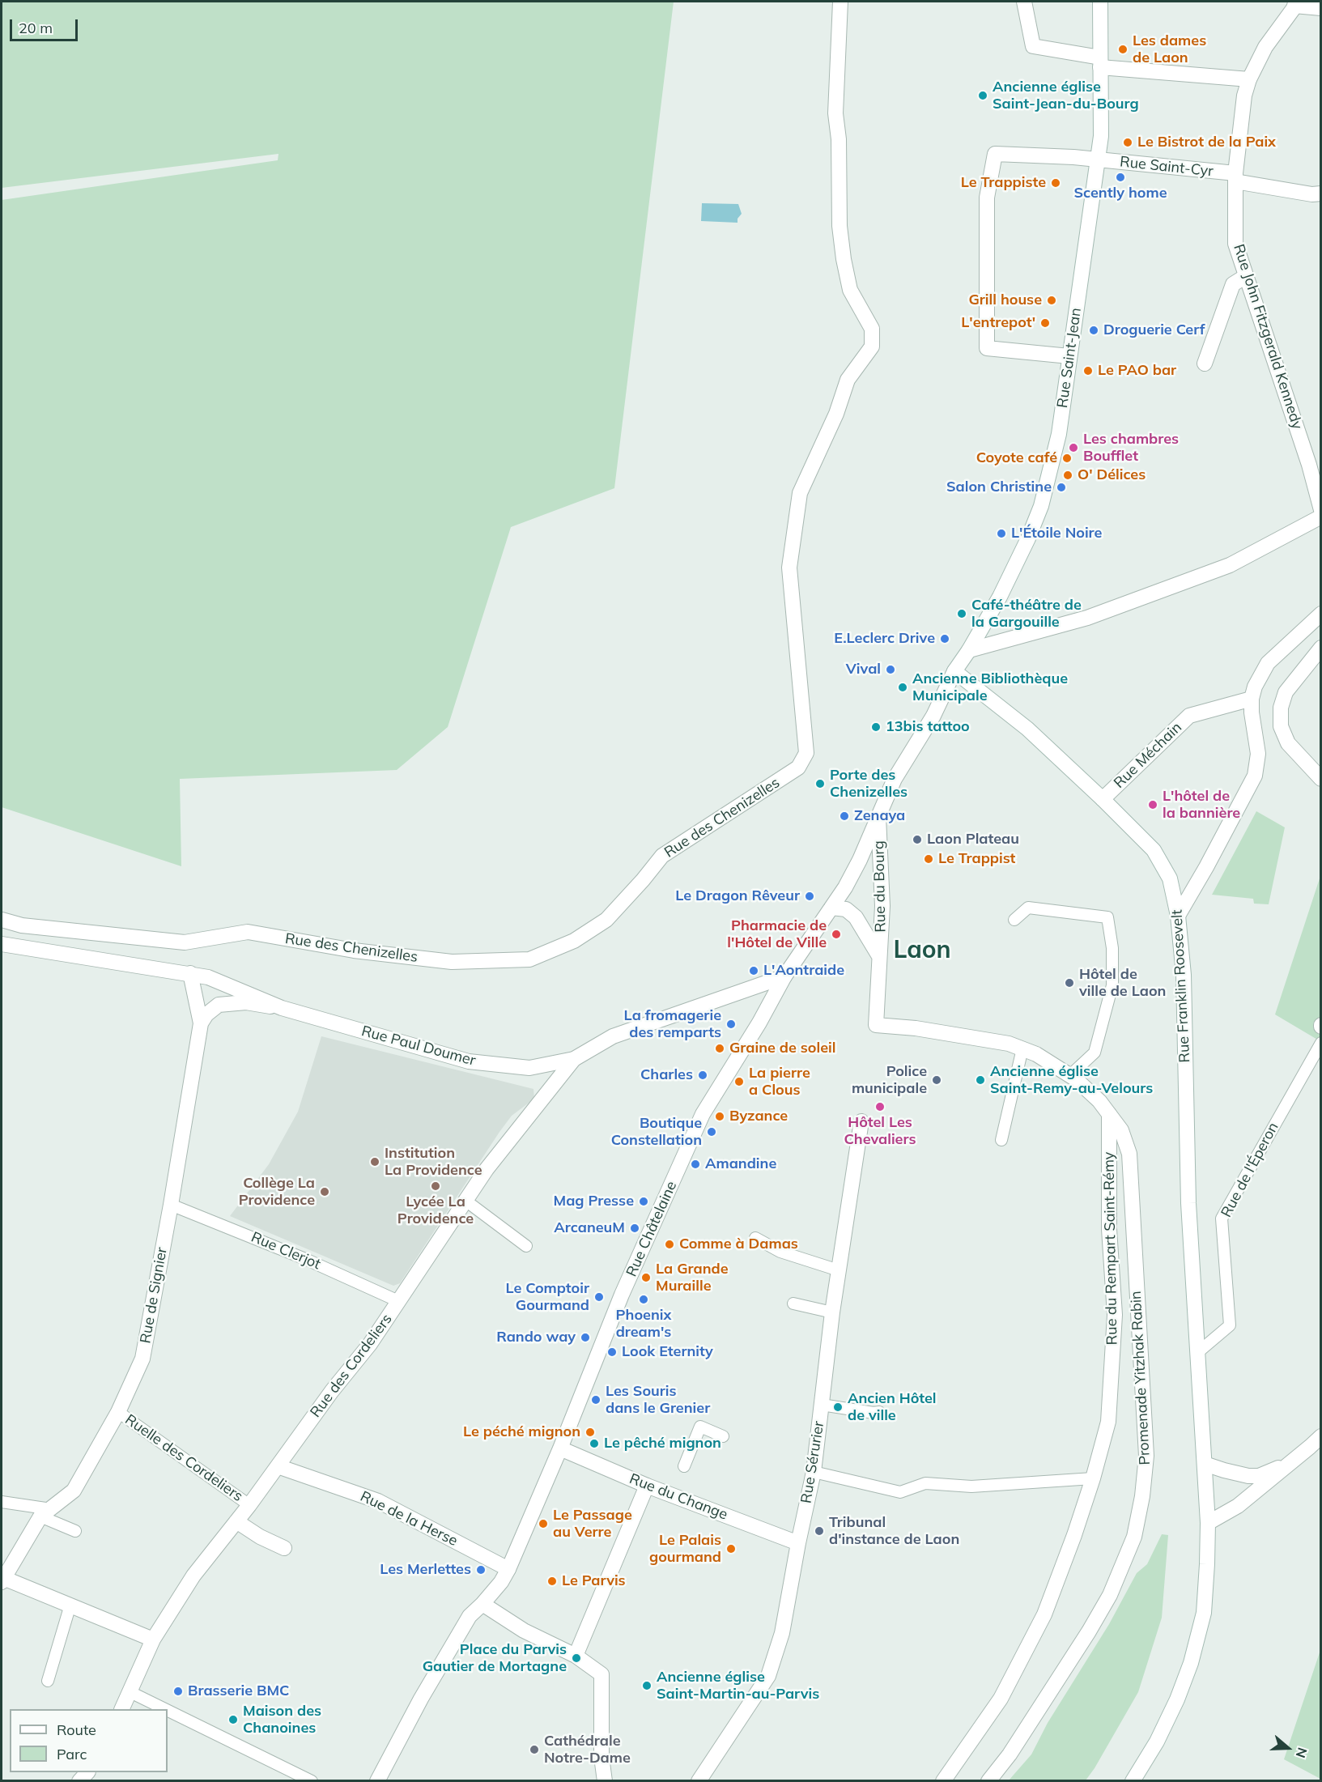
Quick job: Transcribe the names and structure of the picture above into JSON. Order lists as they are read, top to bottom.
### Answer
{
  "streets": {
    "street": [
      "Rue Saint-Cyr",
      "Rue John Fitzgerald Kennedy",
      "Rue Saint-Jean",
      "Rue Méchain",
      "Rue des Chenizelles",
      "Rue du Bourg",
      "Rue Franklin Roosevelt",
      "Rue Paul Doumer",
      "Rue Châtelaine",
      "Rue du Rempart Saint-Rémy",
      "Rue de Signier",
      "Rue des Cordeliers",
      "Promenade Yitzhak Rabin",
      "Rue Sérurier",
      "Rue du Change",
      "Rue de la Herse"
    ],
    "lane": ["Rue de l'Éperon", "Rue Clerjot", "Ruelle des Cordeliers"]
  },
  "crossings": [
    ["Rue Saint-Cyr", "Rue John Fitzgerald Kennedy"],
    ["Rue Saint-Cyr", "Rue Saint-Jean"],
    ["Rue Saint-Jean", "Rue du Bourg"],
    ["Rue Saint-Jean", "Rue Franklin Roosevelt"],
    ["Rue Méchain", "Rue Franklin Roosevelt"],
    ["Rue du Bourg", "Rue Franklin Roosevelt"],
    ["Rue du Bourg", "Rue Châtelaine"],
    ["Rue du Bourg", "Promenade Yitzhak Rabin"],
    ["Rue Franklin Roosevelt", "Rue de l'Éperon"],
    ["Rue Paul Doumer", "Rue Châtelaine"],
    ["Rue Paul Doumer", "Rue de Signier"],
    ["Rue Paul Doumer", "Rue des Cordeliers"],
    ["Rue Châtelaine", "Rue du Change"],
    ["Rue Châtelaine", "Rue de la Herse"],
    ["Rue du Rempart Saint-Rémy", "Promenade Yitzhak Rabin"],
    ["Rue Clerjot", "Rue de Signier"],
    ["Rue Clerjot", "Rue des Cordeliers"],
    ["Rue de Signier", "Ruelle des Cordeliers"],
    ["Rue des Cordeliers", "Ruelle des Cordeliers"],
    ["Rue des Cordeliers", "Rue de la Herse"],
    ["Rue Sérurier", "Rue du Change"]
  ],
  "districts": ["Laon"],
  "places": [
    "Les dames de Laon",
    "Ancienne église Saint-Jean-du-Bourg",
    "Le Bistrot de la Paix",
    "Scently home",
    "Le Trappiste",
    "Grill house",
    "L'entrepot'",
    "Droguerie Cerf",
    "Le PAO bar",
    "Les chambres Boufflet",
    "Coyote café",
    "O' Délices",
    "Salon Christine",
    "L'Étoile Noire",
    "Café-théâtre de la Gargouille",
    "E.Leclerc Drive",
    "Vival",
    "Ancienne Bibliothèque Municipale",
    "13bis tattoo",
    "Porte des Chenizelles",
    "L'hôtel de la bannière",
    "Zenaya",
    "Laon Plateau",
    "Le Trappist",
    "Le Dragon Rêveur",
    "Pharmacie de l'Hôtel de Ville",
    "L'Aontraide",
    "Hôtel de ville de Laon",
    "La fromagerie des remparts",
    "Graine de soleil",
    "Charles",
    "Police municipale",
    "Ancienne église Saint-Remy-au-Velours",
    "La pierre a Clous",
    "Hôtel Les Chevaliers",
    "Byzance",
    "Boutique Constellation",
    "Institution La Providence",
    "Amandine",
    "Lycée La Providence",
    "Collège La Providence",
    "Mag Presse",
    "ArcaneuM",
    "Comme à Damas",
    "La Grande Muraille",
    "Le Comptoir Gourmand",
    "Phoenix dream's",
    "Rando way",
    "Look Eternity",
    "Les Souris dans le Grenier",
    "Ancien Hôtel de ville",
    "Le péché mignon",
    "Le pêché mignon",
    "Le Passage au Verre",
    "Tribunal d'instance de Laon",
    "Le Palais gourmand",
    "Les Merlettes",
    "Le Parvis",
    "Place du Parvis Gautier de Mortagne",
    "Ancienne église Saint-Martin-au-Parvis",
    "Brasserie BMC",
    "Maison des Chanoines",
    "Cathédrale Notre-Dame"
  ],
  "legend": ["Route", "Parc"],
  "scale_bar": "20 m",
  "north": "right"
}
